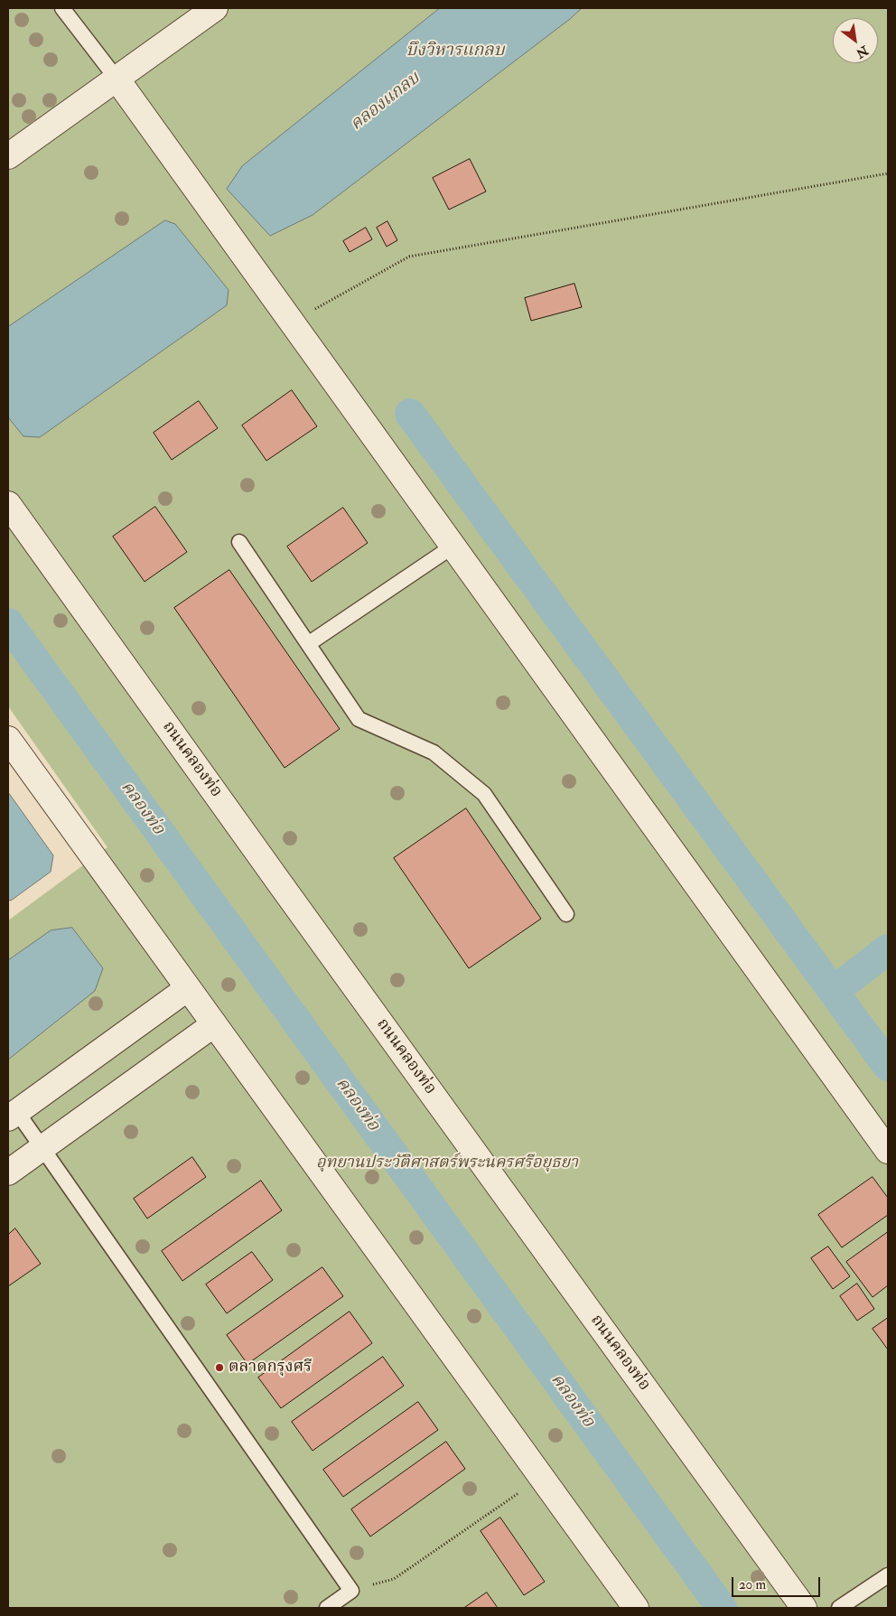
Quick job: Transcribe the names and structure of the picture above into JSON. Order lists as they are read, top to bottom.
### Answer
{
  "streets": {
    "street": ["ถนนคลองท่อ"]
  },
  "water": ["บึงวิหารแกลบ", "คลองแกลบ", "คลองท่อ"],
  "parks": ["อุทยานประวัติศาสตร์พระนครศรีอยุธยา"],
  "places": ["ตลาดกรุงศรี"],
  "scale_bar": "20 m",
  "north": "bottom right"
}
